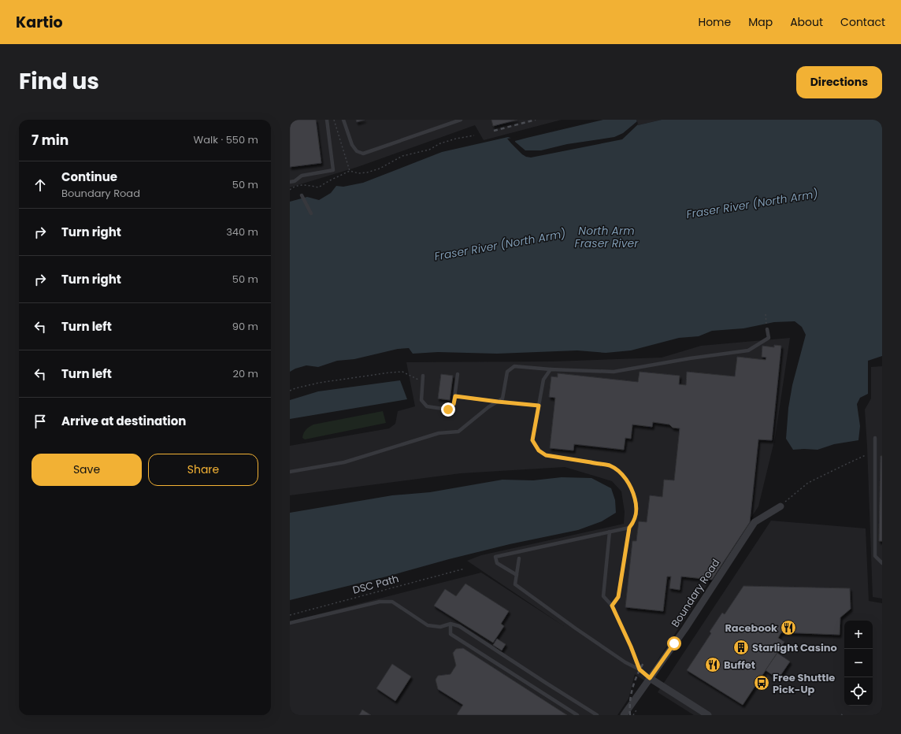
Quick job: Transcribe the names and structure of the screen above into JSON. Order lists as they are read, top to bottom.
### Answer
{
  "streets": {
    "street": ["Boundary Road"],
    "path": ["DSC Path"]
  },
  "water": ["Fraser River (North Arm)", "North Arm Fraser River"],
  "places": {
    "restaurant": ["Racebook", "Buffet"],
    "building": ["Starlight Casino"],
    "bus stop": ["Free Shuttle Pick-Up"]
  },
  "page": {
    "header": "Kartio",
    "nav": [
      "Home",
      "Map",
      "About",
      "Contact"
    ],
    "title": "Find us",
    "buttons": [
      "Directions",
      ["Save", "Share"]
    ],
    "heading": ["7 min", "Walk · 550 m"],
    "list": [
      ["Continue", "Boundary Road", "50 m"],
      ["Turn right", "340 m"],
      ["Turn right", "50 m"],
      ["Turn left", "90 m"],
      ["Turn left", "20 m"],
      "Arrive at destination"
    ],
    "map_buttons": ["+", "−"]
  }
}
